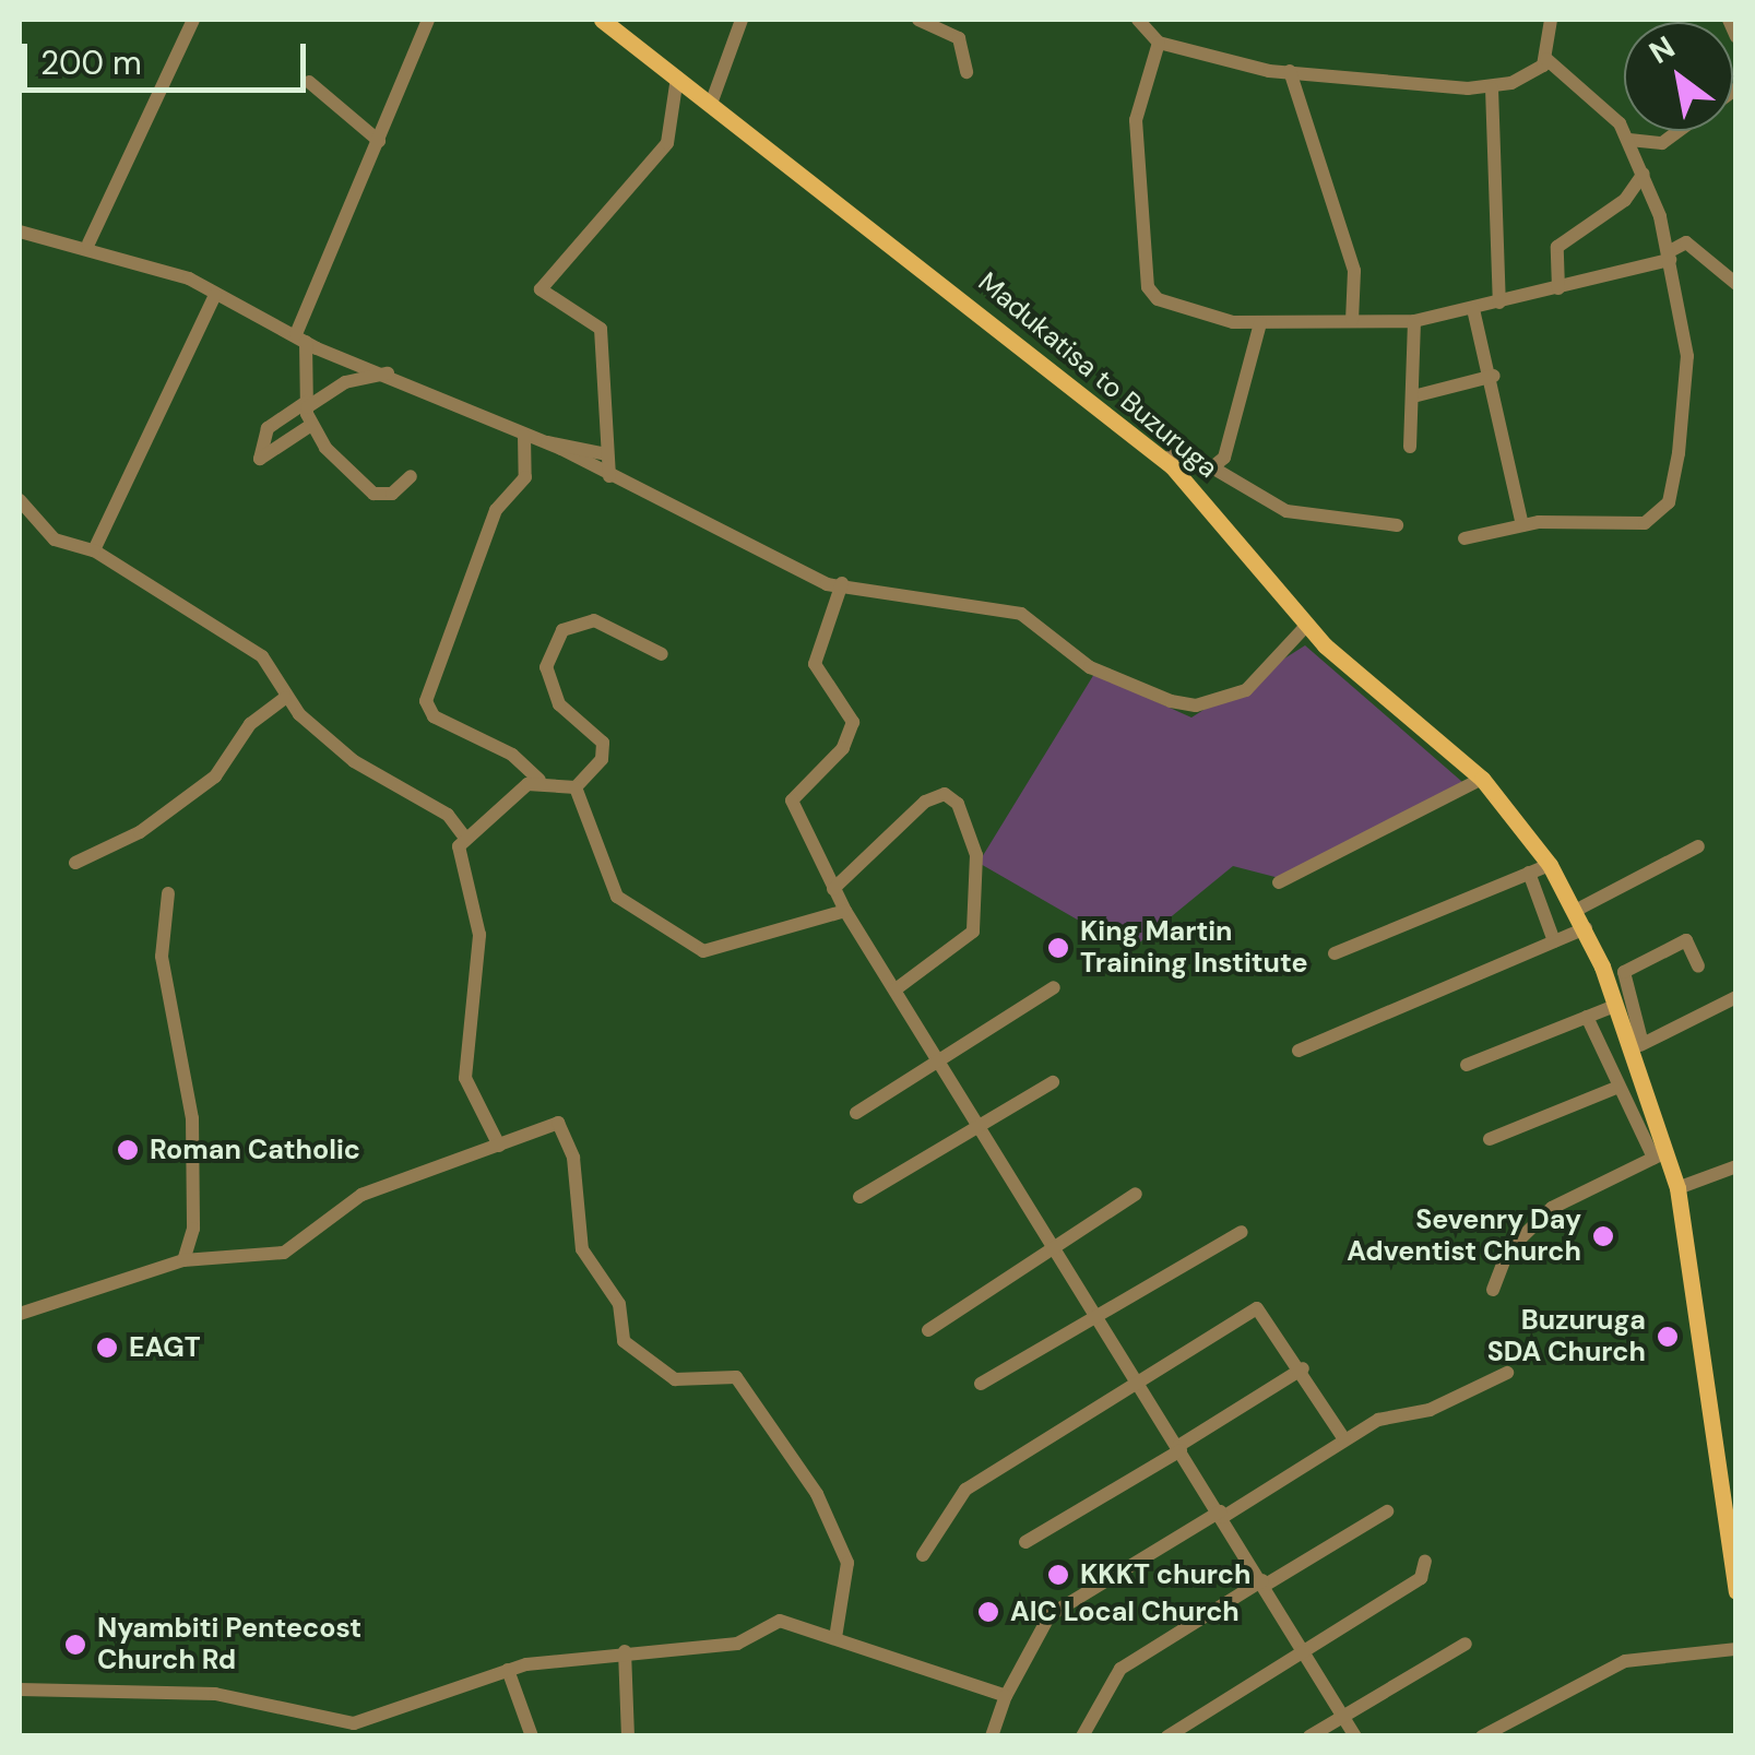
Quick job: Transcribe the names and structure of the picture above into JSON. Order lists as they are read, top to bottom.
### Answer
{
  "streets": {
    "main road": ["Madukatisa to Buzuruga"]
  },
  "places": [
    "King Martin Training Institute",
    "Roman Catholic",
    "Sevenry Day Adventist Church",
    "Buzuruga SDA Church",
    "EAGT",
    "KKKT church",
    "AIC Local Church",
    "Nyambiti Pentecost Church Rd"
  ],
  "scale_bar": "200 m",
  "north": "top left"
}
